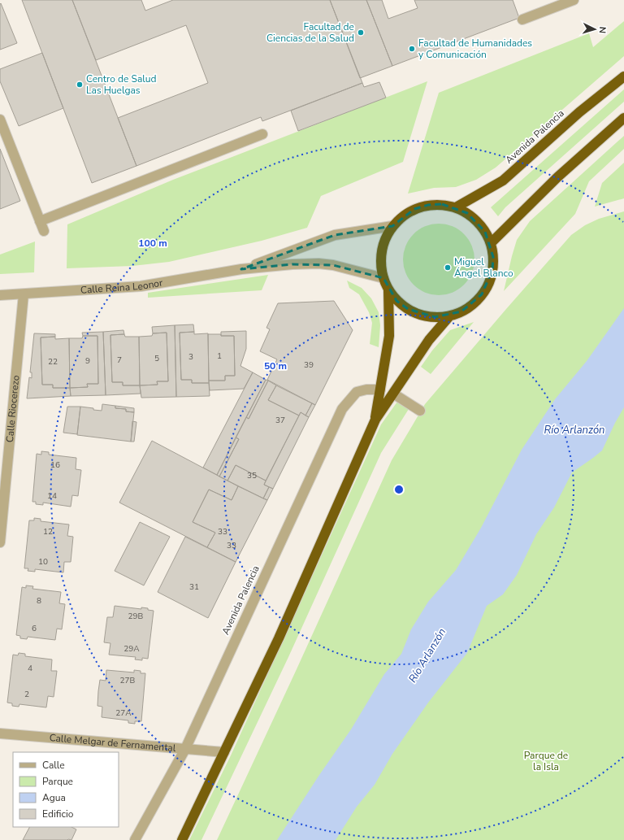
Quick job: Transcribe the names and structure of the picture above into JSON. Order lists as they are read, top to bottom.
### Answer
{
  "streets": {
    "highway": ["Avenida Palencia"],
    "street": ["Calle Reina Leonor", "Calle Riocerezo", "Calle Melgar de Fernamental"]
  },
  "crossings": [
    ["Avenida Palencia", "Calle Reina Leonor"],
    ["Avenida Palencia", "Calle Melgar de Fernamental"],
    ["Calle Reina Leonor", "Calle Riocerezo"]
  ],
  "water": ["Río Arlanzón"],
  "parks": ["Parque de la Isla"],
  "places": [
    "Facultad de Ciencias de la Salud",
    "Facultad de Humanidades y Comunicación",
    "Centro de Salud Las Huelgas",
    "Miguel Ángel Blanco"
  ],
  "house_numbers": [
    "1",
    "3",
    "5",
    "7",
    "9",
    "22",
    "39",
    "37",
    "16",
    "35",
    "14",
    "12",
    "33",
    "33",
    "10",
    "31",
    "8",
    "29B",
    "6",
    "29A",
    "4",
    "27B",
    "2",
    "27A"
  ],
  "legend": [
    "Calle",
    "Parque",
    "Agua",
    "Edificio"
  ],
  "north": "right",
  "rings": ["100 m", "50 m"]
}
